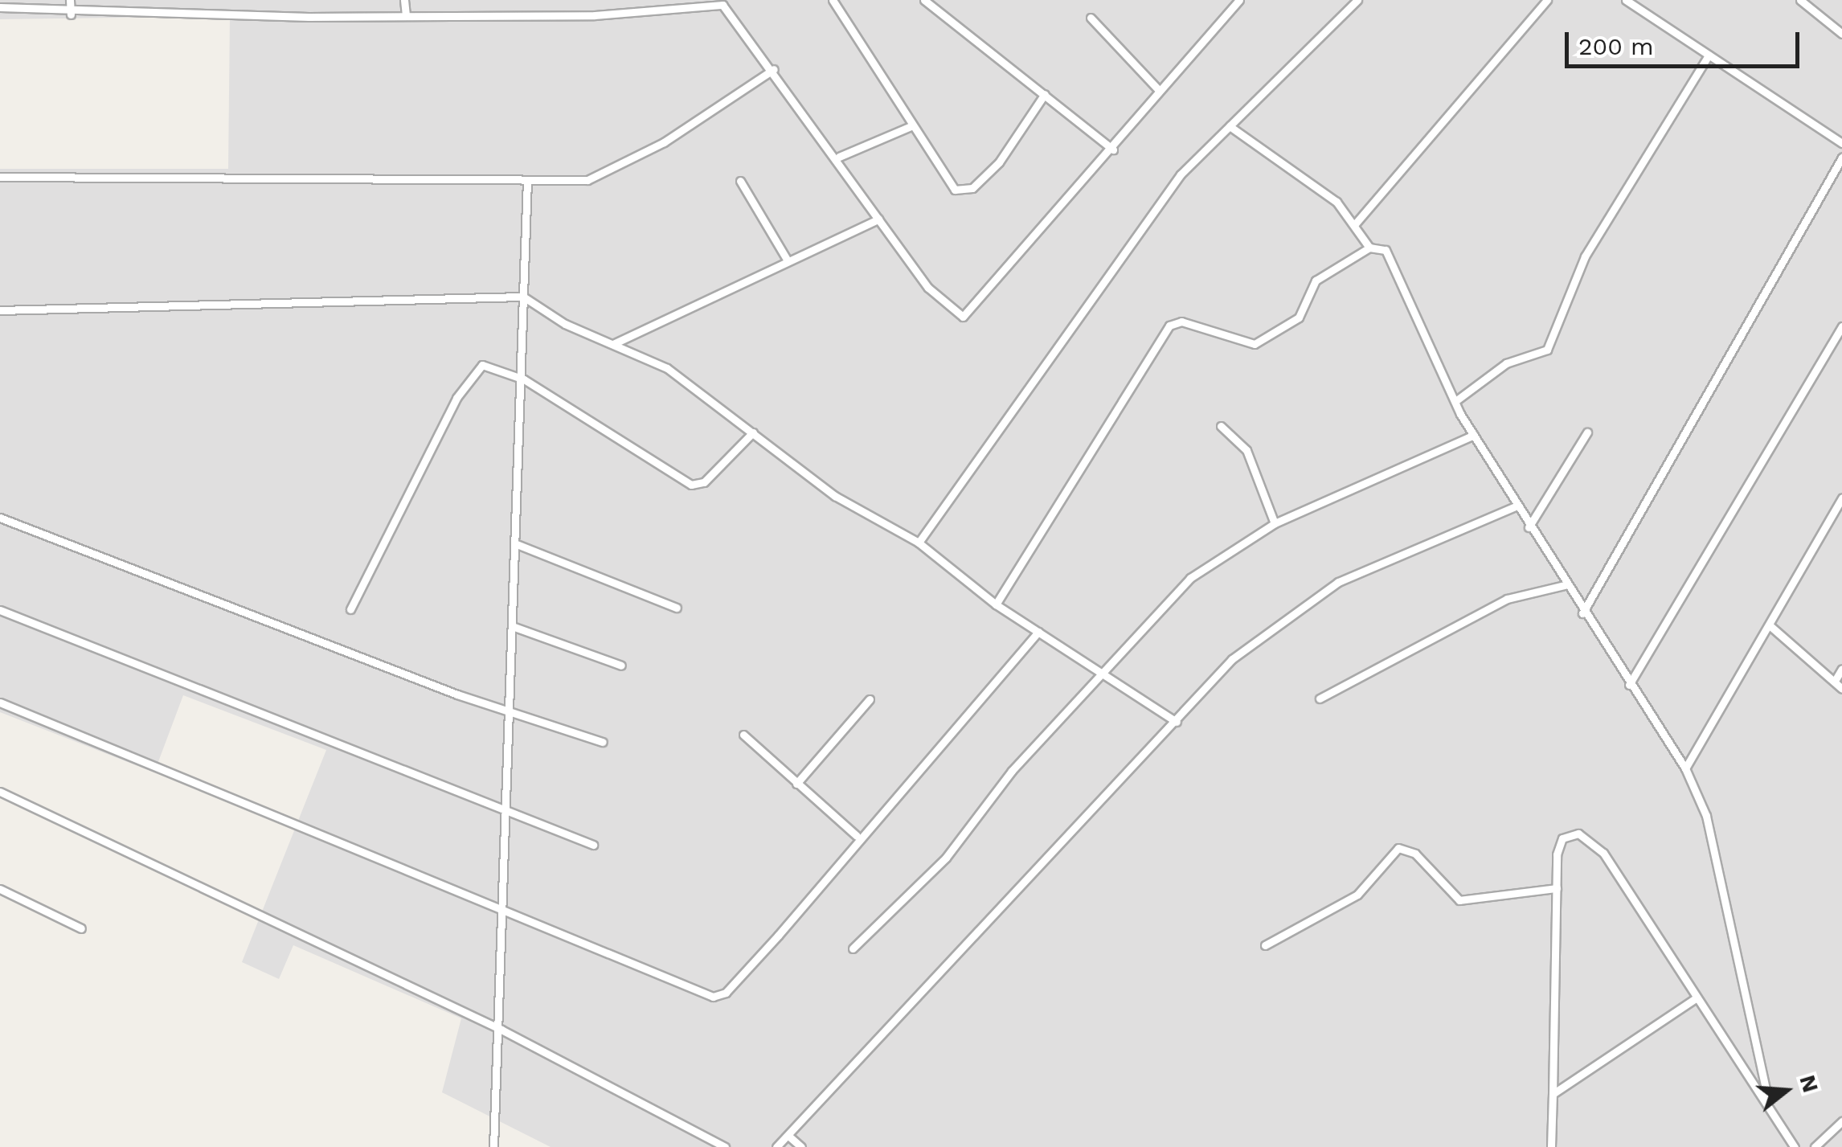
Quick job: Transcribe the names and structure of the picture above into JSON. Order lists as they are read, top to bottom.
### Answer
{
  "scale_bar": "200 m",
  "north": "right"
}
